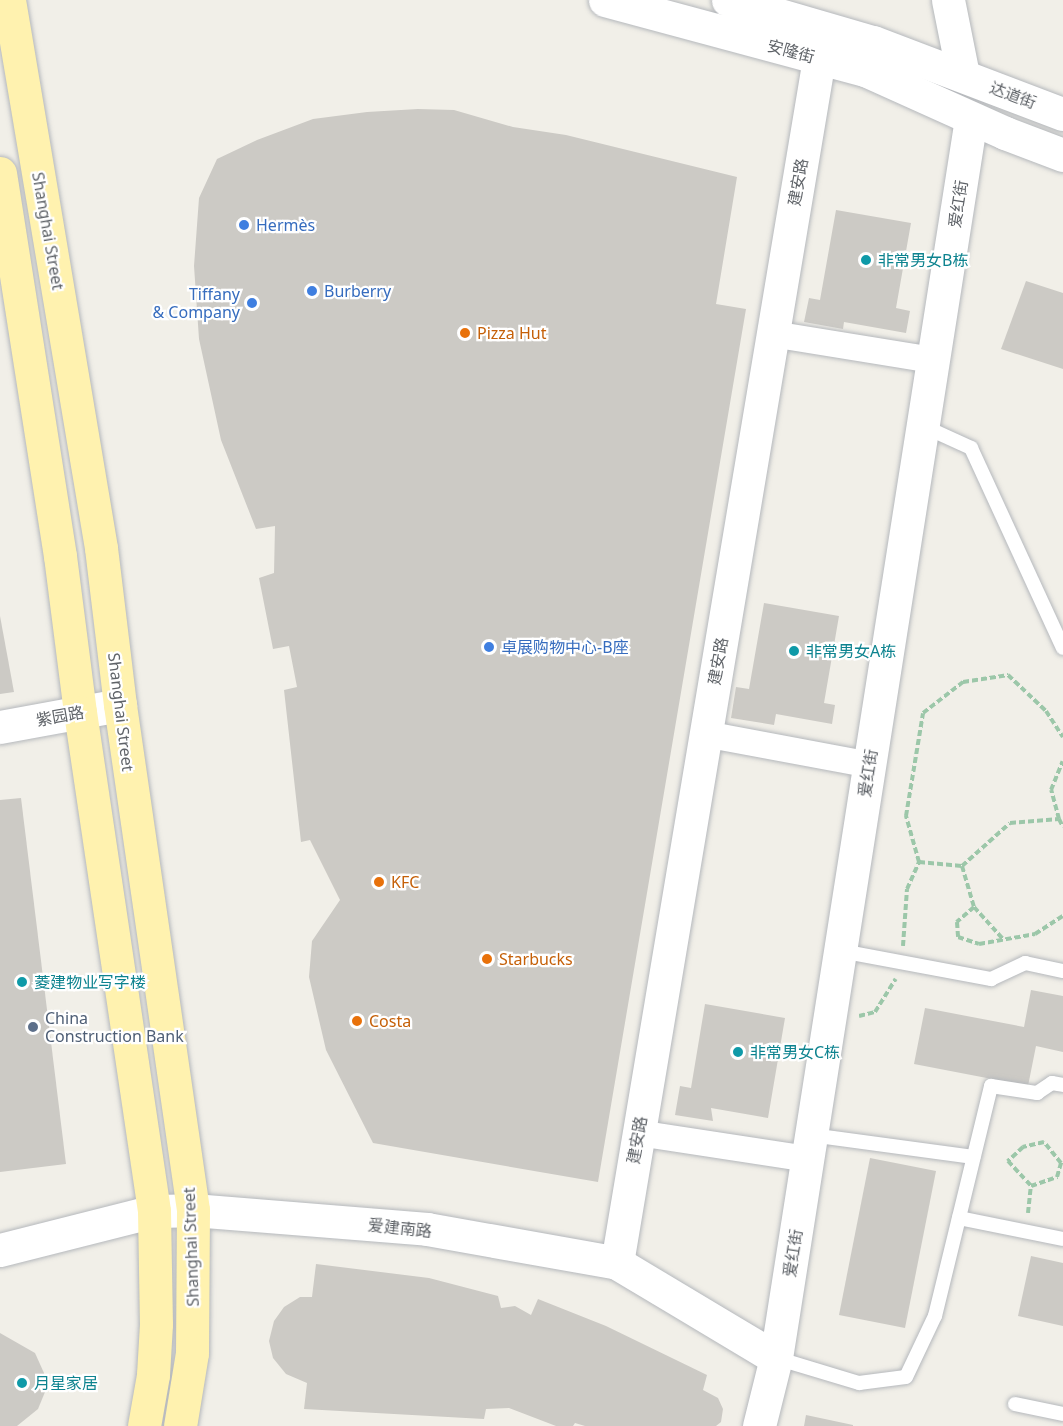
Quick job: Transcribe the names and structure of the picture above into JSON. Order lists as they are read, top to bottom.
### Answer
{
  "streets": {
    "main road": ["Shanghai Street"],
    "street": [
      "安隆街",
      "达道街",
      "建安路",
      "爱红街",
      "紫园路",
      "爱建南路"
    ]
  },
  "crossings": [
    ["安隆街", "达道街"],
    ["安隆街", "建安路"],
    ["安隆街", "爱红街"],
    ["建安路", "爱建南路"],
    ["爱红街", "爱建南路"],
    ["Shanghai Street", "紫园路"],
    ["Shanghai Street", "爱建南路"]
  ],
  "places": [
    "Hermès",
    "非常男女B栋",
    "Burberry",
    "Tiffany & Company",
    "Pizza Hut",
    "卓展购物中心-B座",
    "非常男女A栋",
    "KFC",
    "Starbucks",
    "菱建物业写字楼",
    "Costa",
    "China Construction Bank",
    "非常男女C栋",
    "月星家居"
  ]
}
